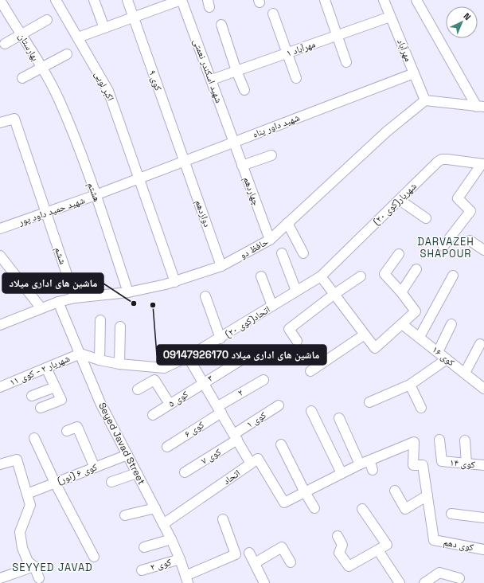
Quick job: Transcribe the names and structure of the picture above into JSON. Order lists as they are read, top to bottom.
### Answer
{
  "streets": {
    "street": [
      "بهارستان",
      "مهرآباد ۱",
      "مهرآباد",
      "شهید اسکندر نعمتی",
      "کوی ۹",
      "اکبر لویی",
      "شهید داور پناه",
      "چهاردهم",
      "هشتم",
      "شهریار(کوی ۲۰)",
      "شهید حمید داود پور",
      "دوازدهم",
      "حافظ دو",
      "ششم",
      "اتحاد(کوی ۲۰)",
      "کوی ۱۶",
      "شهریار ۲ - کوی ۱۱",
      "۳",
      "۲",
      "کوی ۵",
      "کوی ۱",
      "کوی ۶",
      "Seyed Javad Street",
      "کوی ۷",
      "کوی ۱۴",
      "کوی ۶ (نور)",
      "اتحاد",
      "کوی دهم",
      "کوی ۲"
    ]
  },
  "crossings": [
    ["بهارستان", "هشتم"],
    ["مهرآباد ۱", "مهرآباد"],
    ["مهرآباد ۱", "شهید اسکندر نعمتی"],
    ["مهرآباد", "شهید داور پناه"],
    ["مهرآباد", "حافظ دو"],
    ["شهید اسکندر نعمتی", "شهید داور پناه"],
    ["شهید اسکندر نعمتی", "چهاردهم"],
    ["کوی ۹", "شهید داور پناه"],
    ["کوی ۹", "دوازدهم"],
    ["اکبر لویی", "شهید داور پناه"],
    ["اکبر لویی", "شهید حمید داود پور"],
    ["اکبر لویی", "حافظ دو"],
    ["شهید داور پناه", "چهاردهم"],
    ["شهید داور پناه", "شهید حمید داود پور"],
    ["شهید داور پناه", "دوازدهم"],
    ["چهاردهم", "حافظ دو"],
    ["هشتم", "شهید حمید داود پور"],
    ["هشتم", "حافظ دو"],
    ["شهریار(کوی ۲۰)", "اتحاد(کوی ۲۰)"],
    ["شهید حمید داود پور", "ششم"],
    ["دوازدهم", "حافظ دو"],
    ["حافظ دو", "ششم"],
    ["حافظ دو", "Seyed Javad Street"],
    ["اتحاد(کوی ۲۰)", "شهریار ۲ - کوی ۱۱"],
    ["اتحاد(کوی ۲۰)", "Seyed Javad Street"],
    ["شهریار ۲ - کوی ۱۱", "Seyed Javad Street"],
    ["۳", "کوی ۵"],
    ["۲", "کوی ۶"],
    ["کوی ۱", "کوی ۷"],
    ["Seyed Javad Street", "کوی ۶ (نور)"],
    ["Seyed Javad Street", "اتحاد"],
    ["Seyed Javad Street", "کوی ۲"]
  ],
  "districts": ["DARVAZEH SHAPOUR", "SEYYED JAVAD"],
  "places": ["ماشین های اداری میلاد", "ماشین های اداری میلاد 09147926170"],
  "north": "top right"
}
